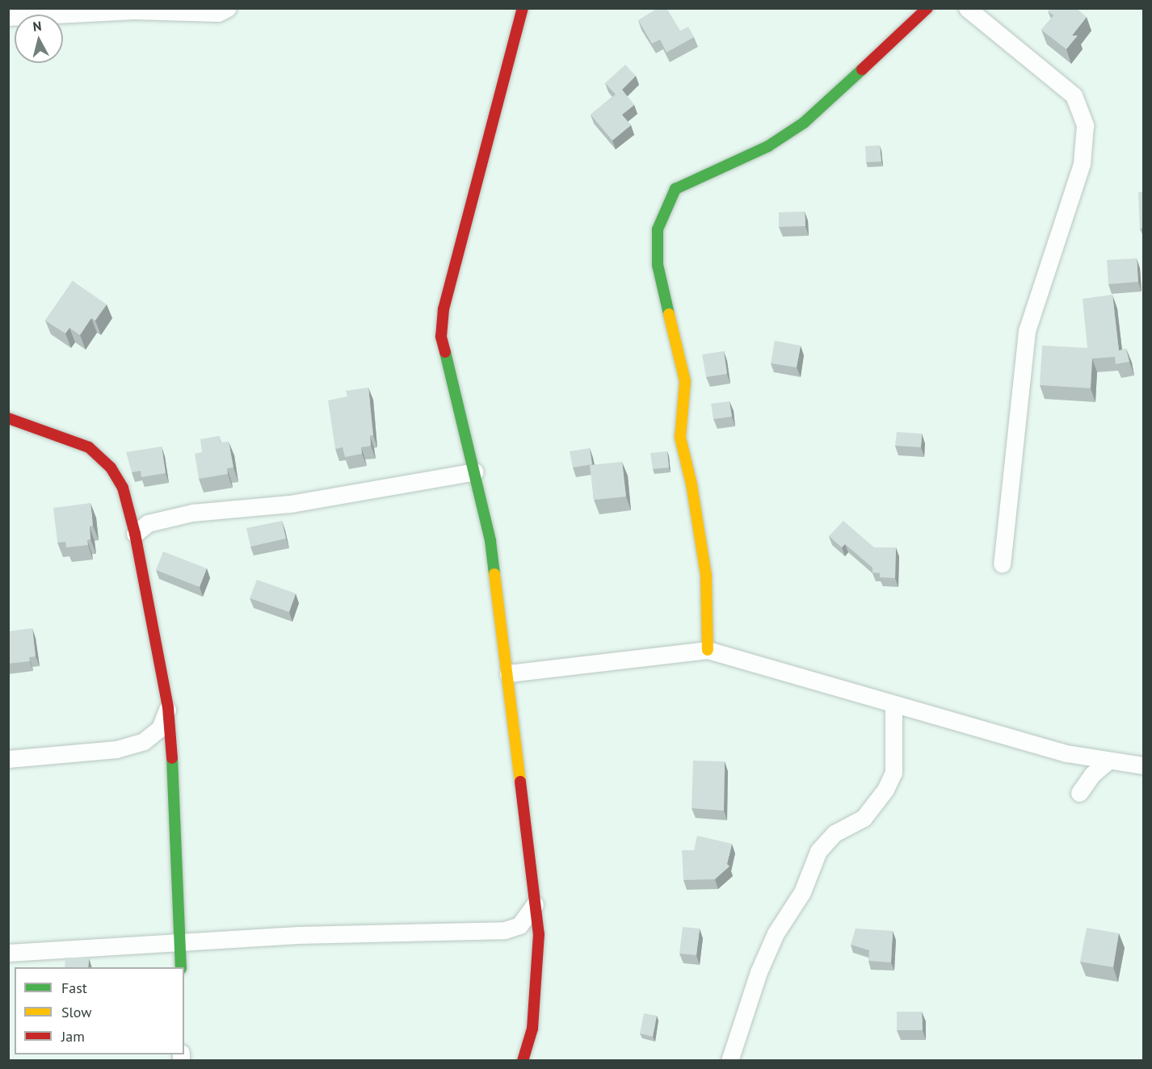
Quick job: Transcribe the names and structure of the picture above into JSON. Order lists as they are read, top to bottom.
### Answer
{
  "legend": ["Fast", "Slow", "Jam"],
  "north": "top"
}
